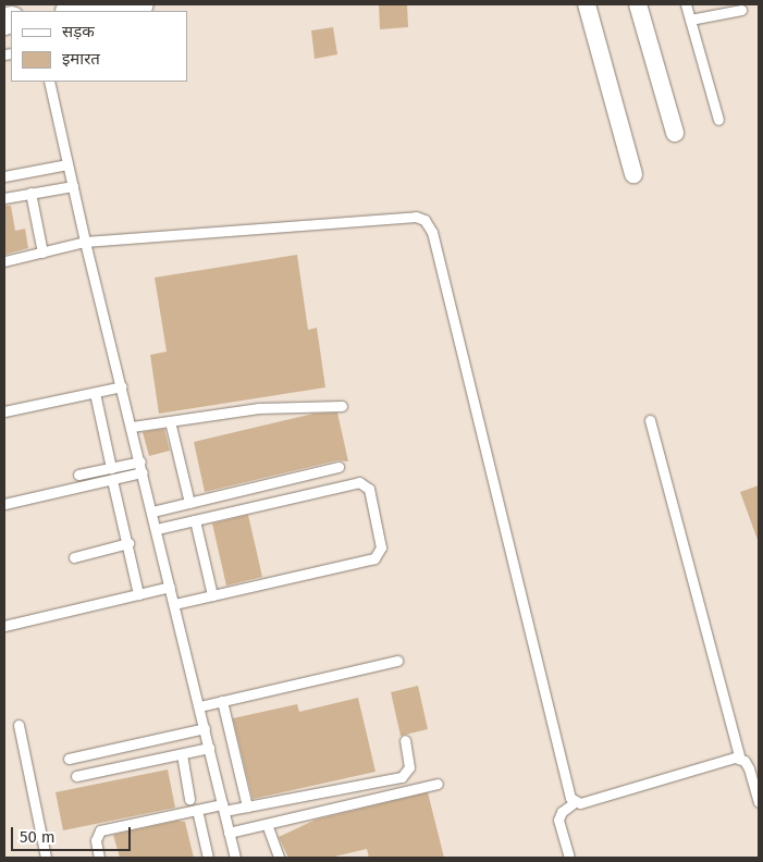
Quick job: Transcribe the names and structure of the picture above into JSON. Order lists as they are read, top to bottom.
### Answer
{
  "legend": ["सड़क", "इमारत"],
  "scale_bar": "50 m"
}
